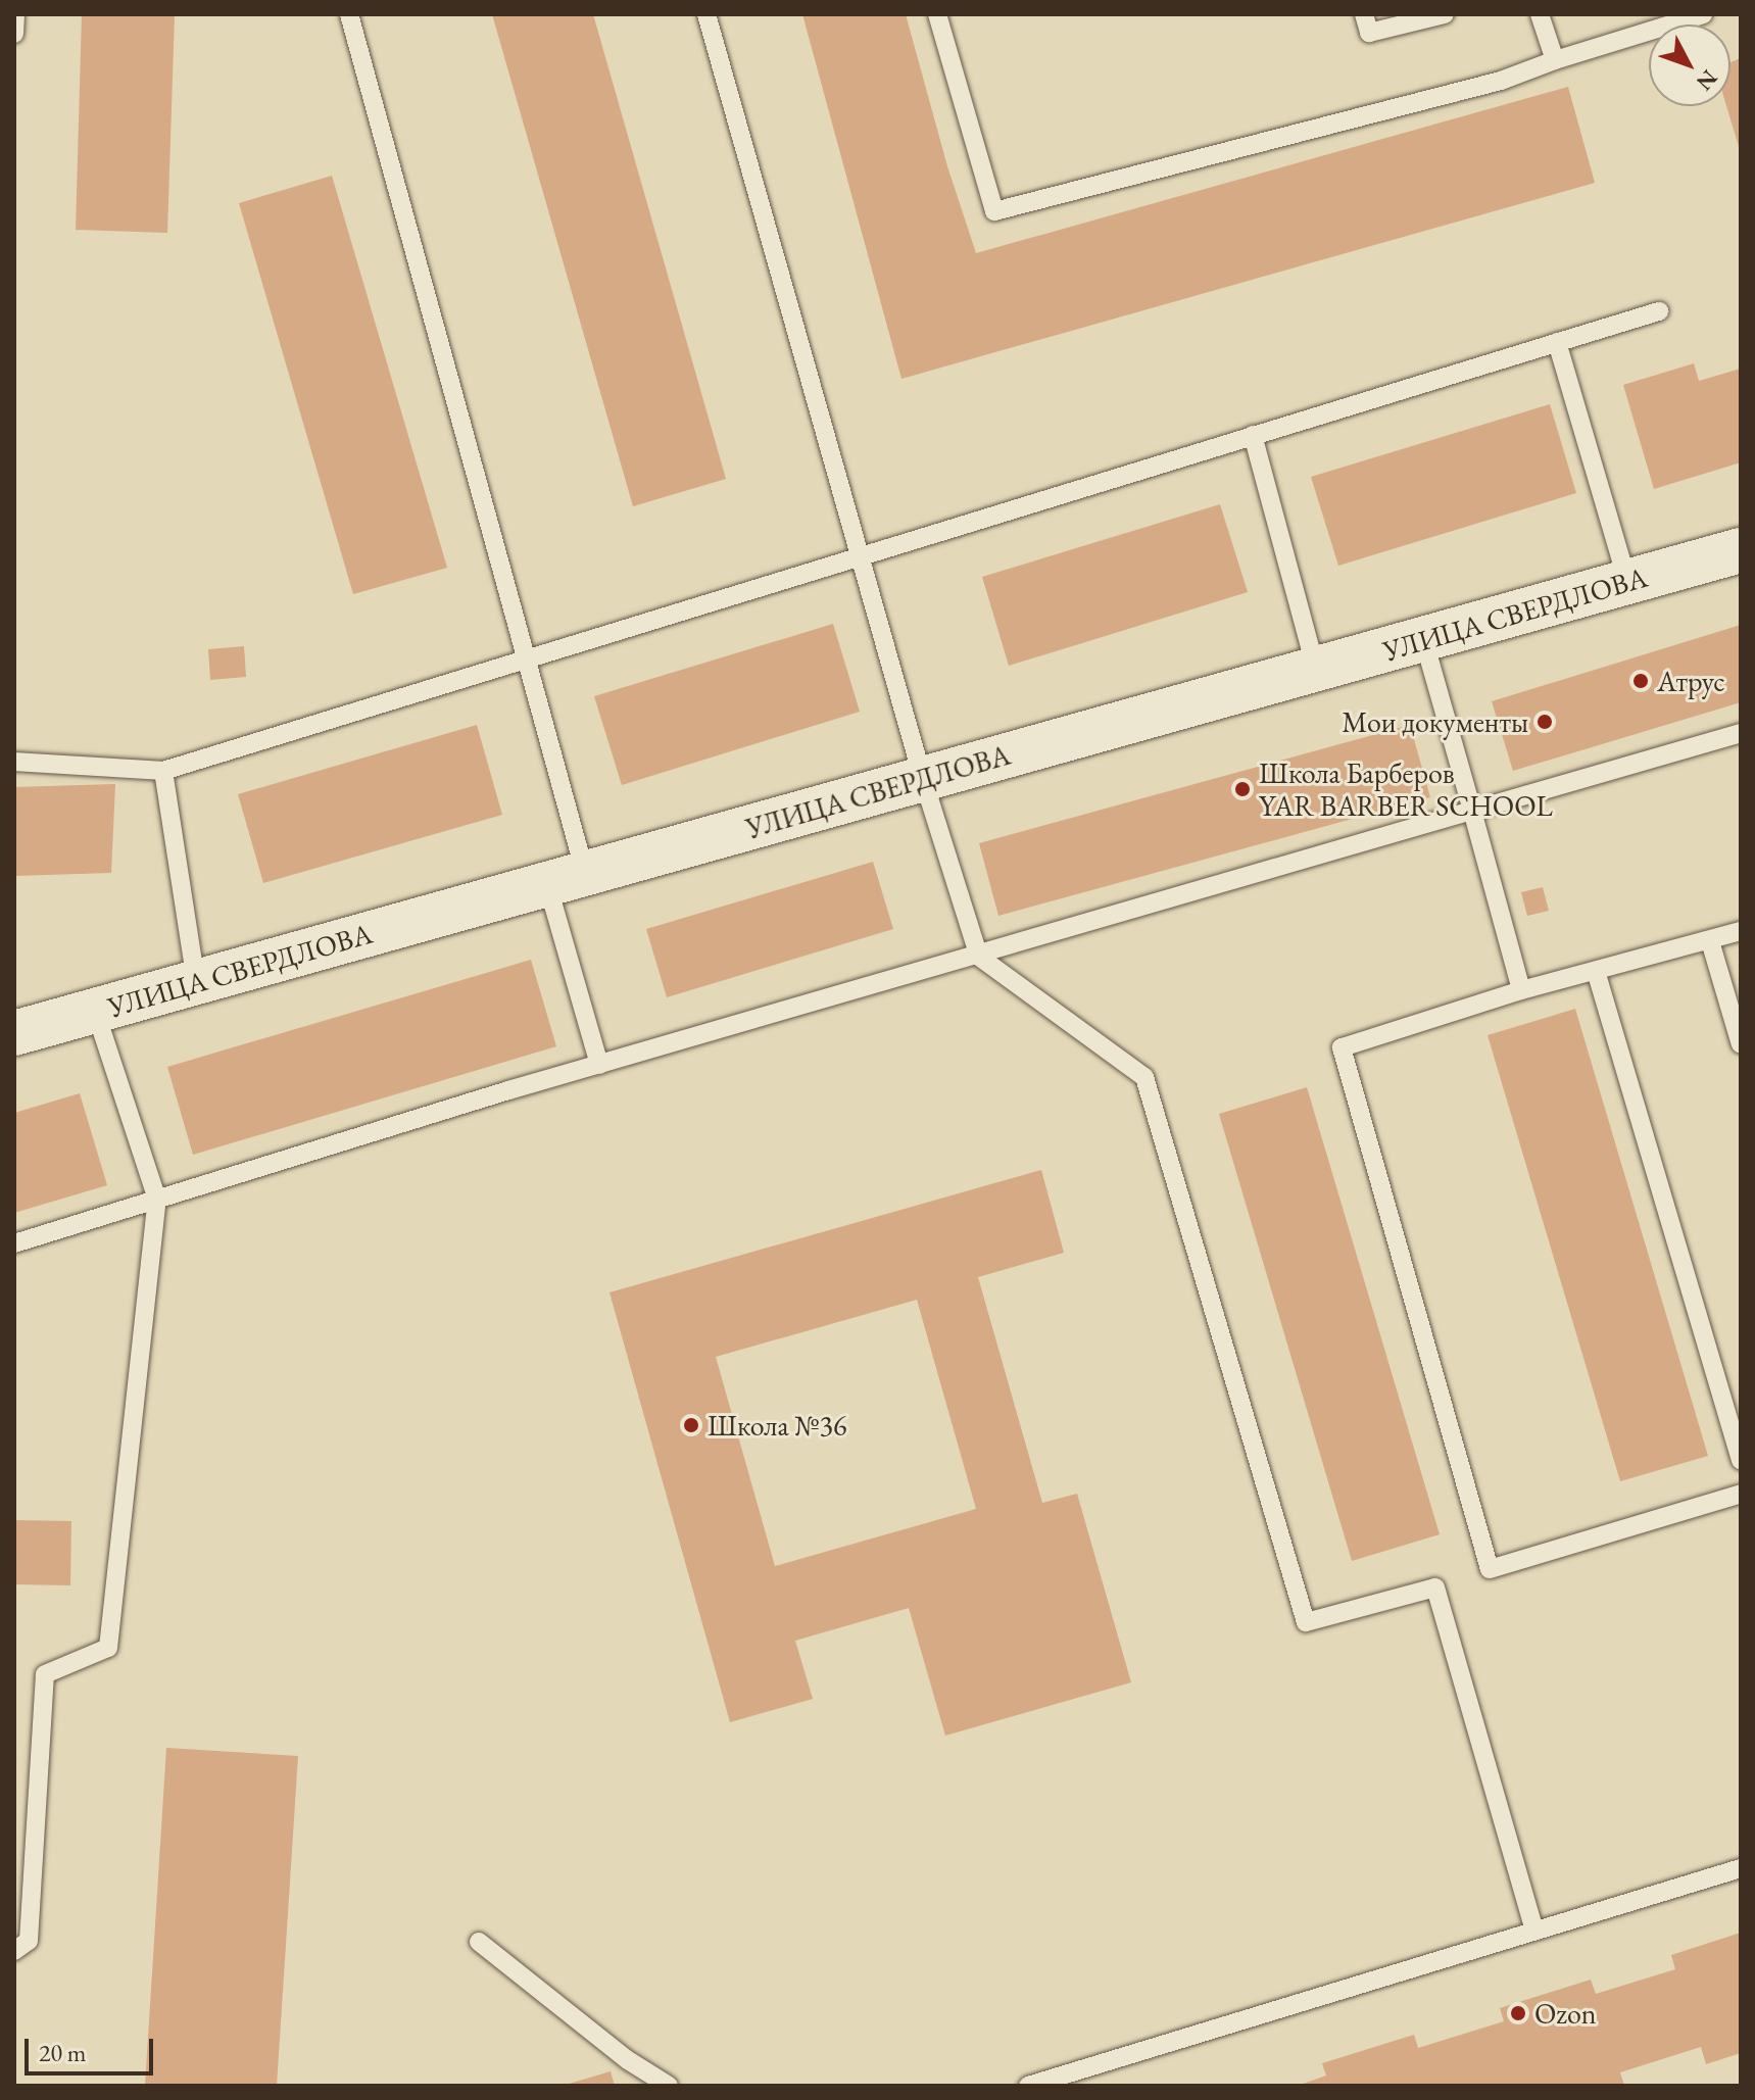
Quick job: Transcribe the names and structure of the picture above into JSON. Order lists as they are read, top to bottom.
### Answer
{
  "streets": {
    "street": ["УЛИЦА СВЕРДЛОВА"]
  },
  "places": [
    "Атрус",
    "Мои документы",
    "Школа Барберов YAR BARBER SCHOOL",
    "Школа №36",
    "Ozon"
  ],
  "scale_bar": "20 m",
  "north": "bottom right"
}
